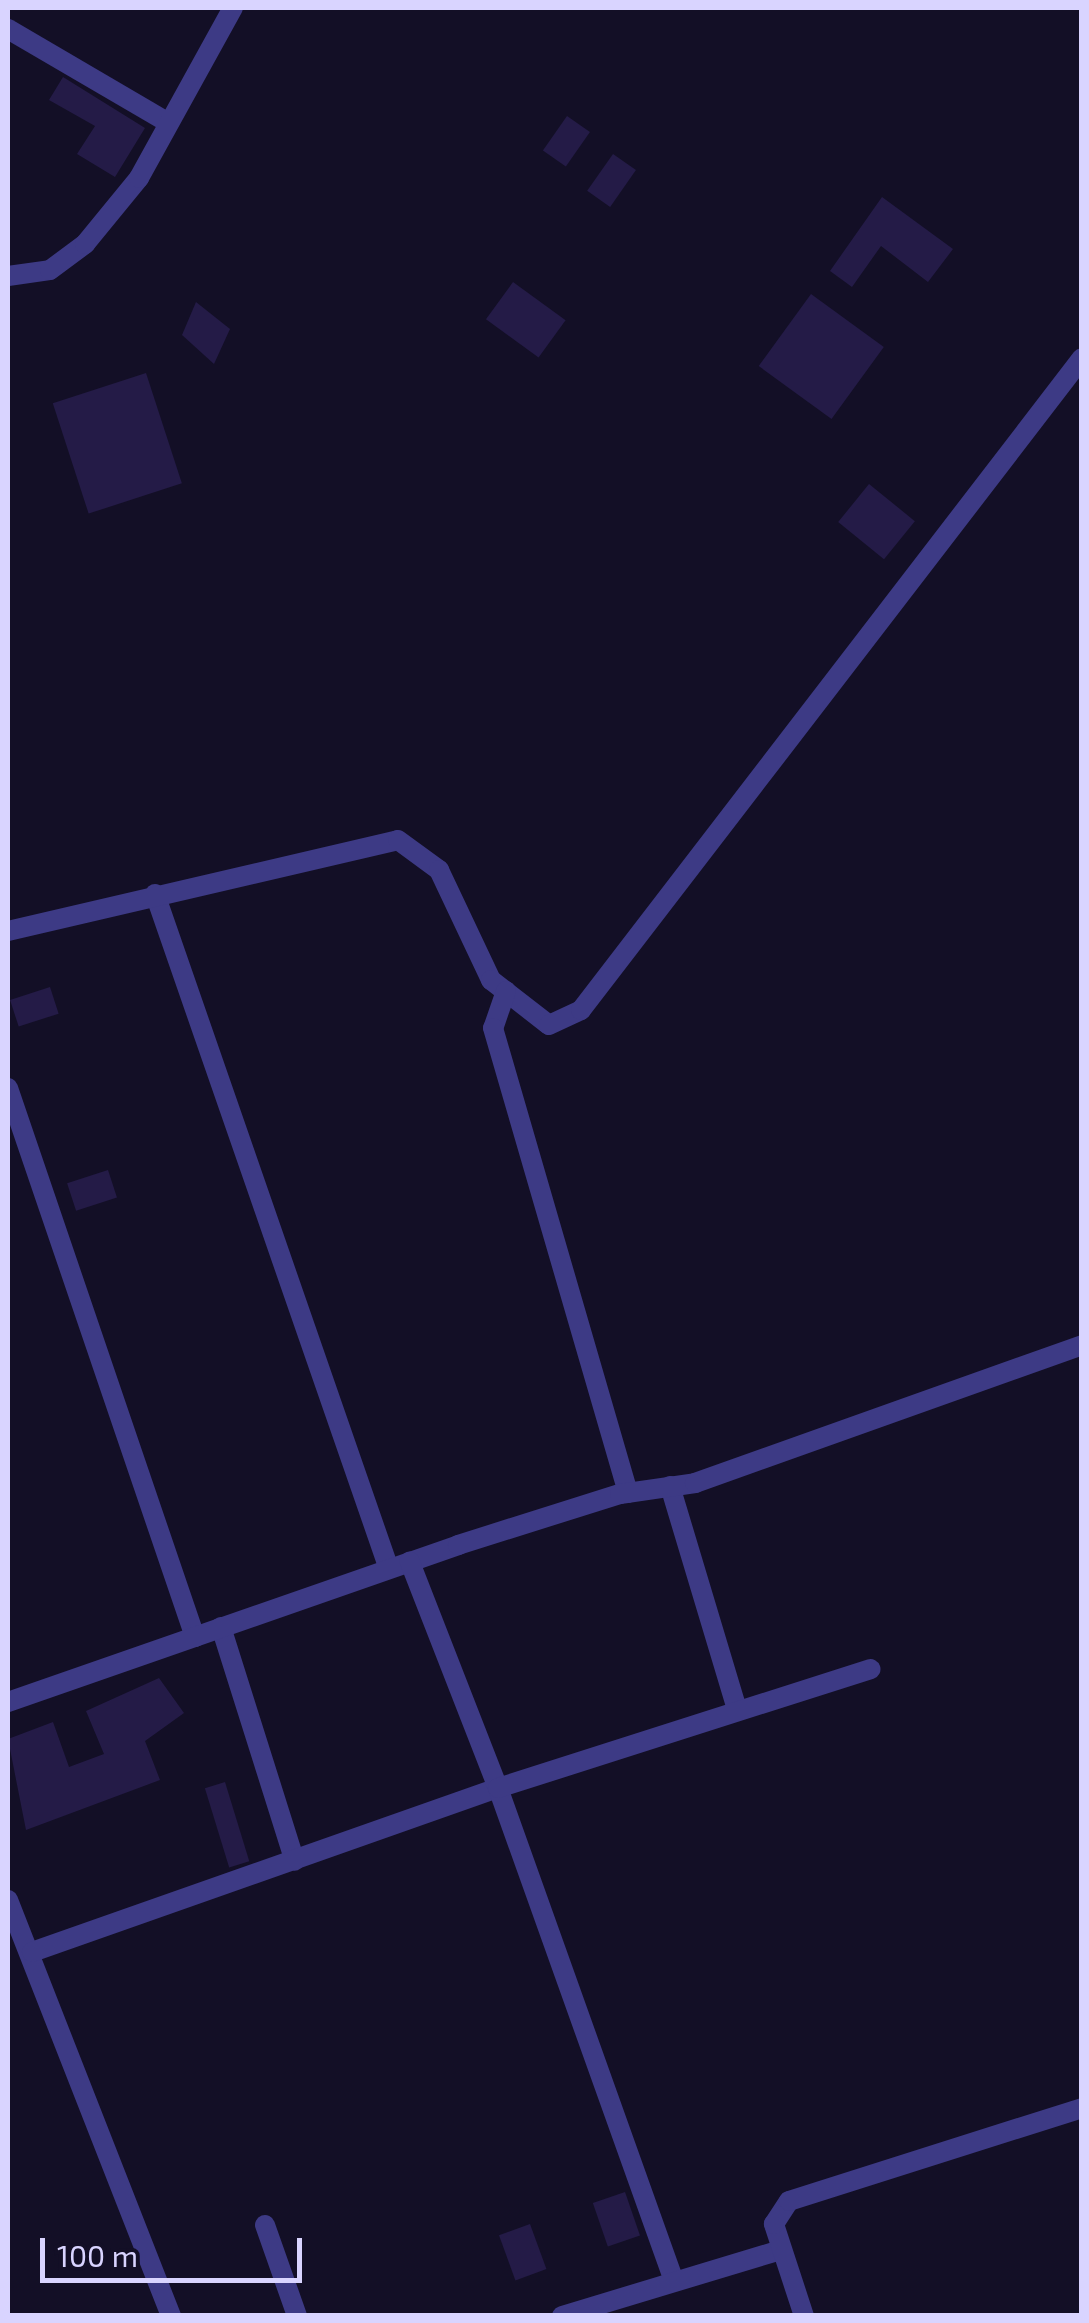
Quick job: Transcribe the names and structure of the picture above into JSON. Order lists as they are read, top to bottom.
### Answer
{
  "scale_bar": "100 m"
}
